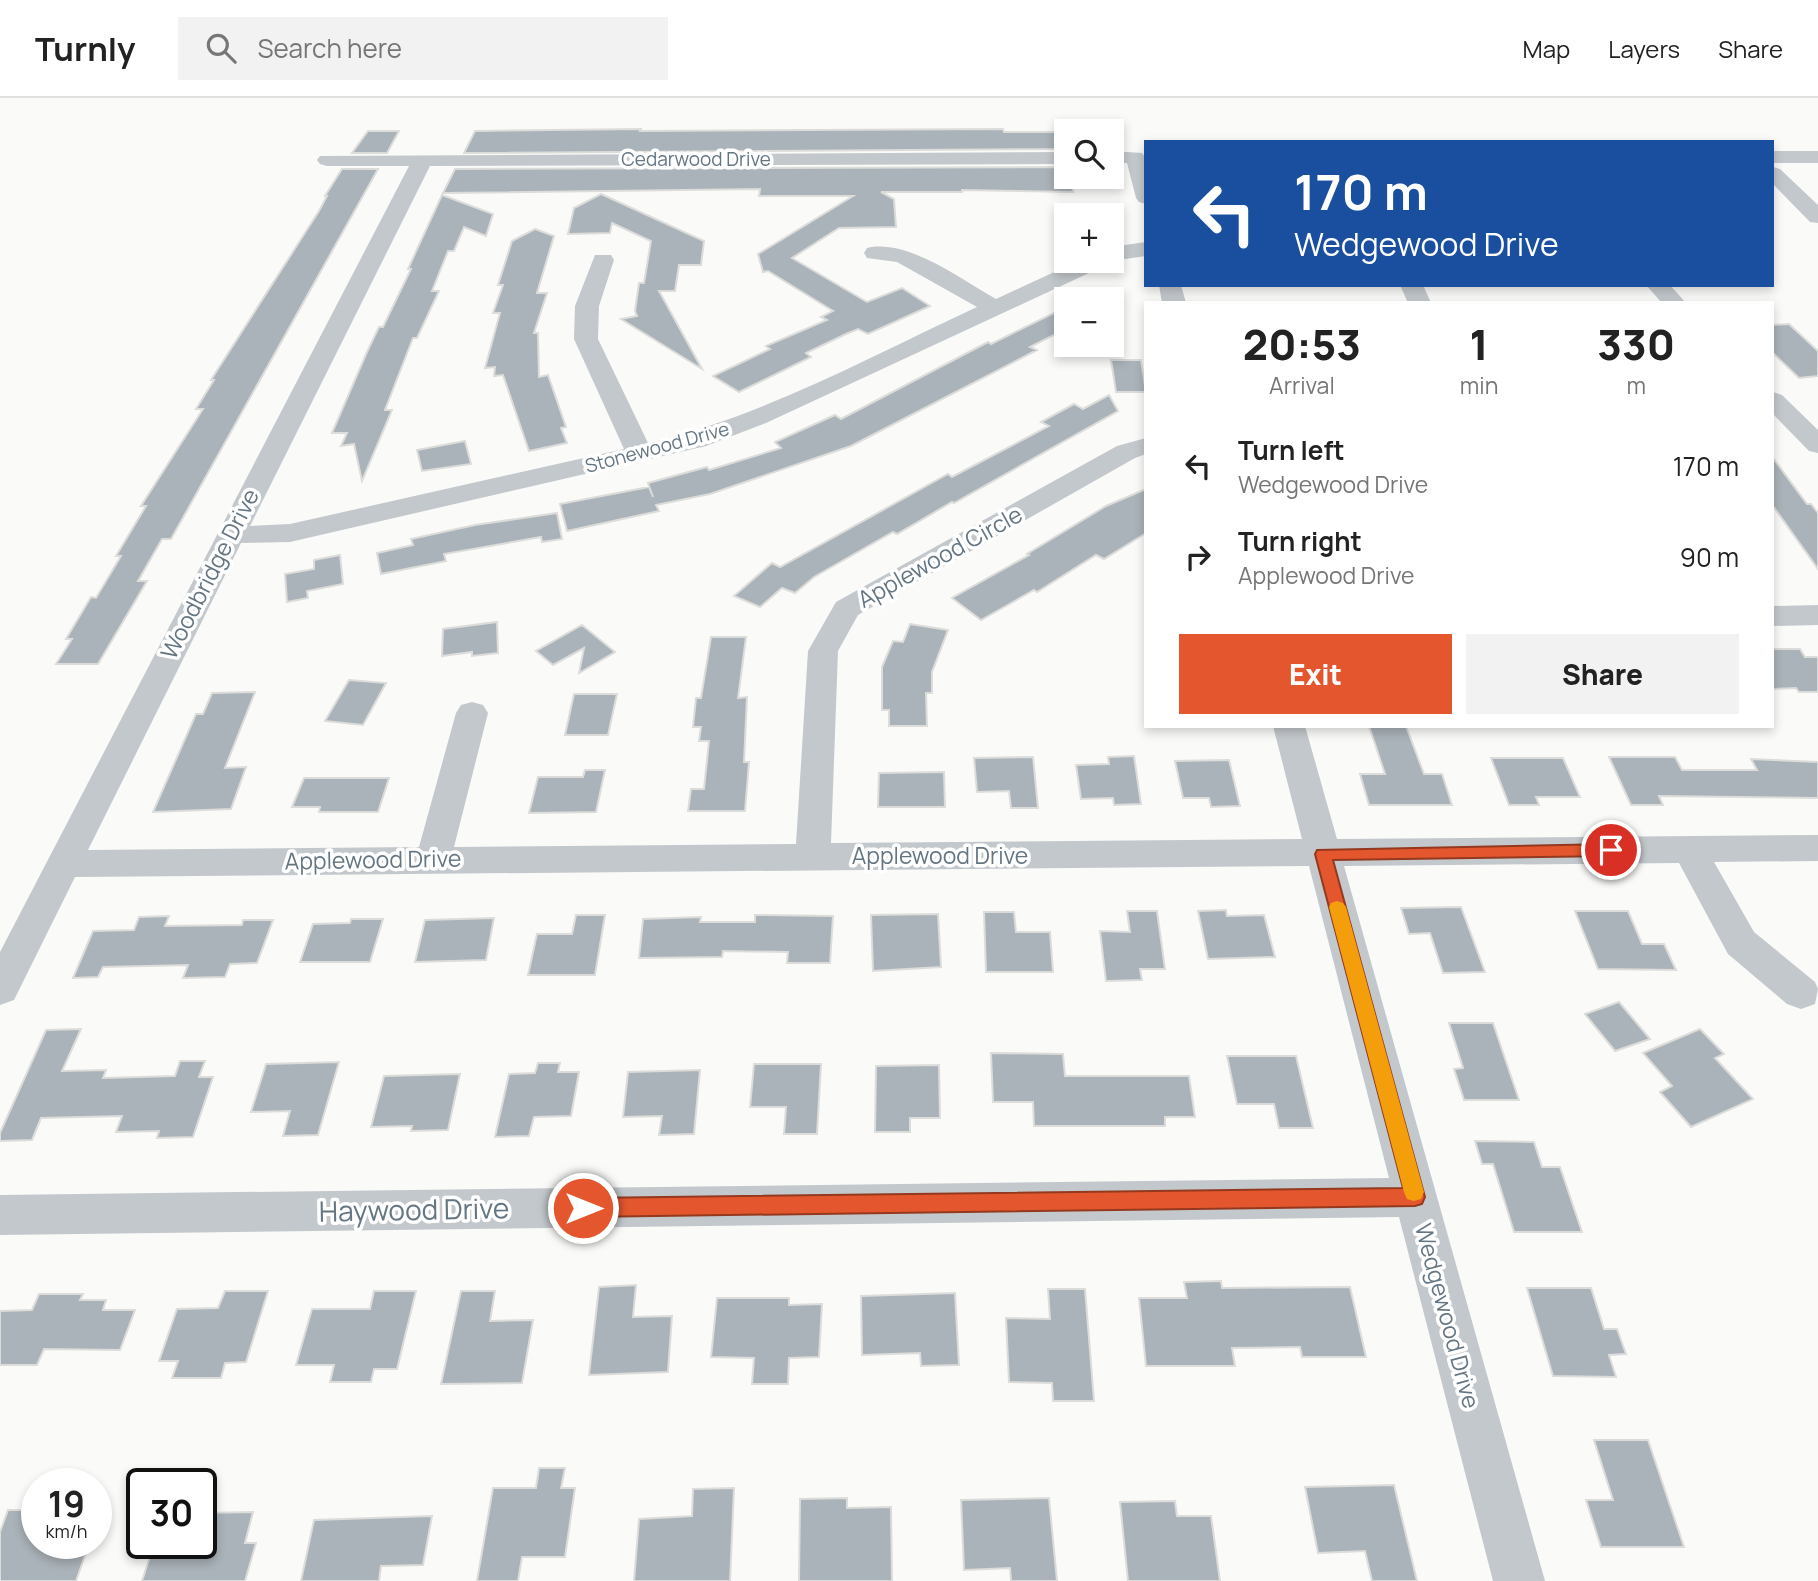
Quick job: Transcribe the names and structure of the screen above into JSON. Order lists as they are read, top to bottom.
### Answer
{
  "streets": {
    "street": [
      "Cedarwood Drive",
      "Stonewood Drive",
      "Applewood Circle",
      "Woodbridge Drive",
      "Applewood Drive",
      "Haywood Drive",
      "Wedgewood Drive"
    ]
  },
  "crossings": [
    ["Cedarwood Drive", "Woodbridge Drive"],
    ["Stonewood Drive", "Woodbridge Drive"],
    ["Applewood Circle", "Applewood Drive"],
    ["Woodbridge Drive", "Applewood Drive"],
    ["Applewood Drive", "Wedgewood Drive"],
    ["Haywood Drive", "Wedgewood Drive"]
  ],
  "page": {
    "header": "Turnly",
    "search": "Search here",
    "nav": ["Map", "Layers", "Share"],
    "map_buttons": ["+", "−"],
    "turn": ["170 m", "Wedgewood Drive"],
    "eta": [
      "20:53",
      "Arrival",
      "1",
      "min",
      "330",
      "m"
    ],
    "list": [
      {
        "name": "Turn left",
        "note": "Wedgewood Drive",
        "value": "170 m"
      },
      {
        "name": "Turn right",
        "note": "Applewood Drive",
        "value": "90 m"
      }
    ],
    "buttons": ["Exit", "Share"],
    "speed": "19 km/h",
    "limit": "30"
  }
}
